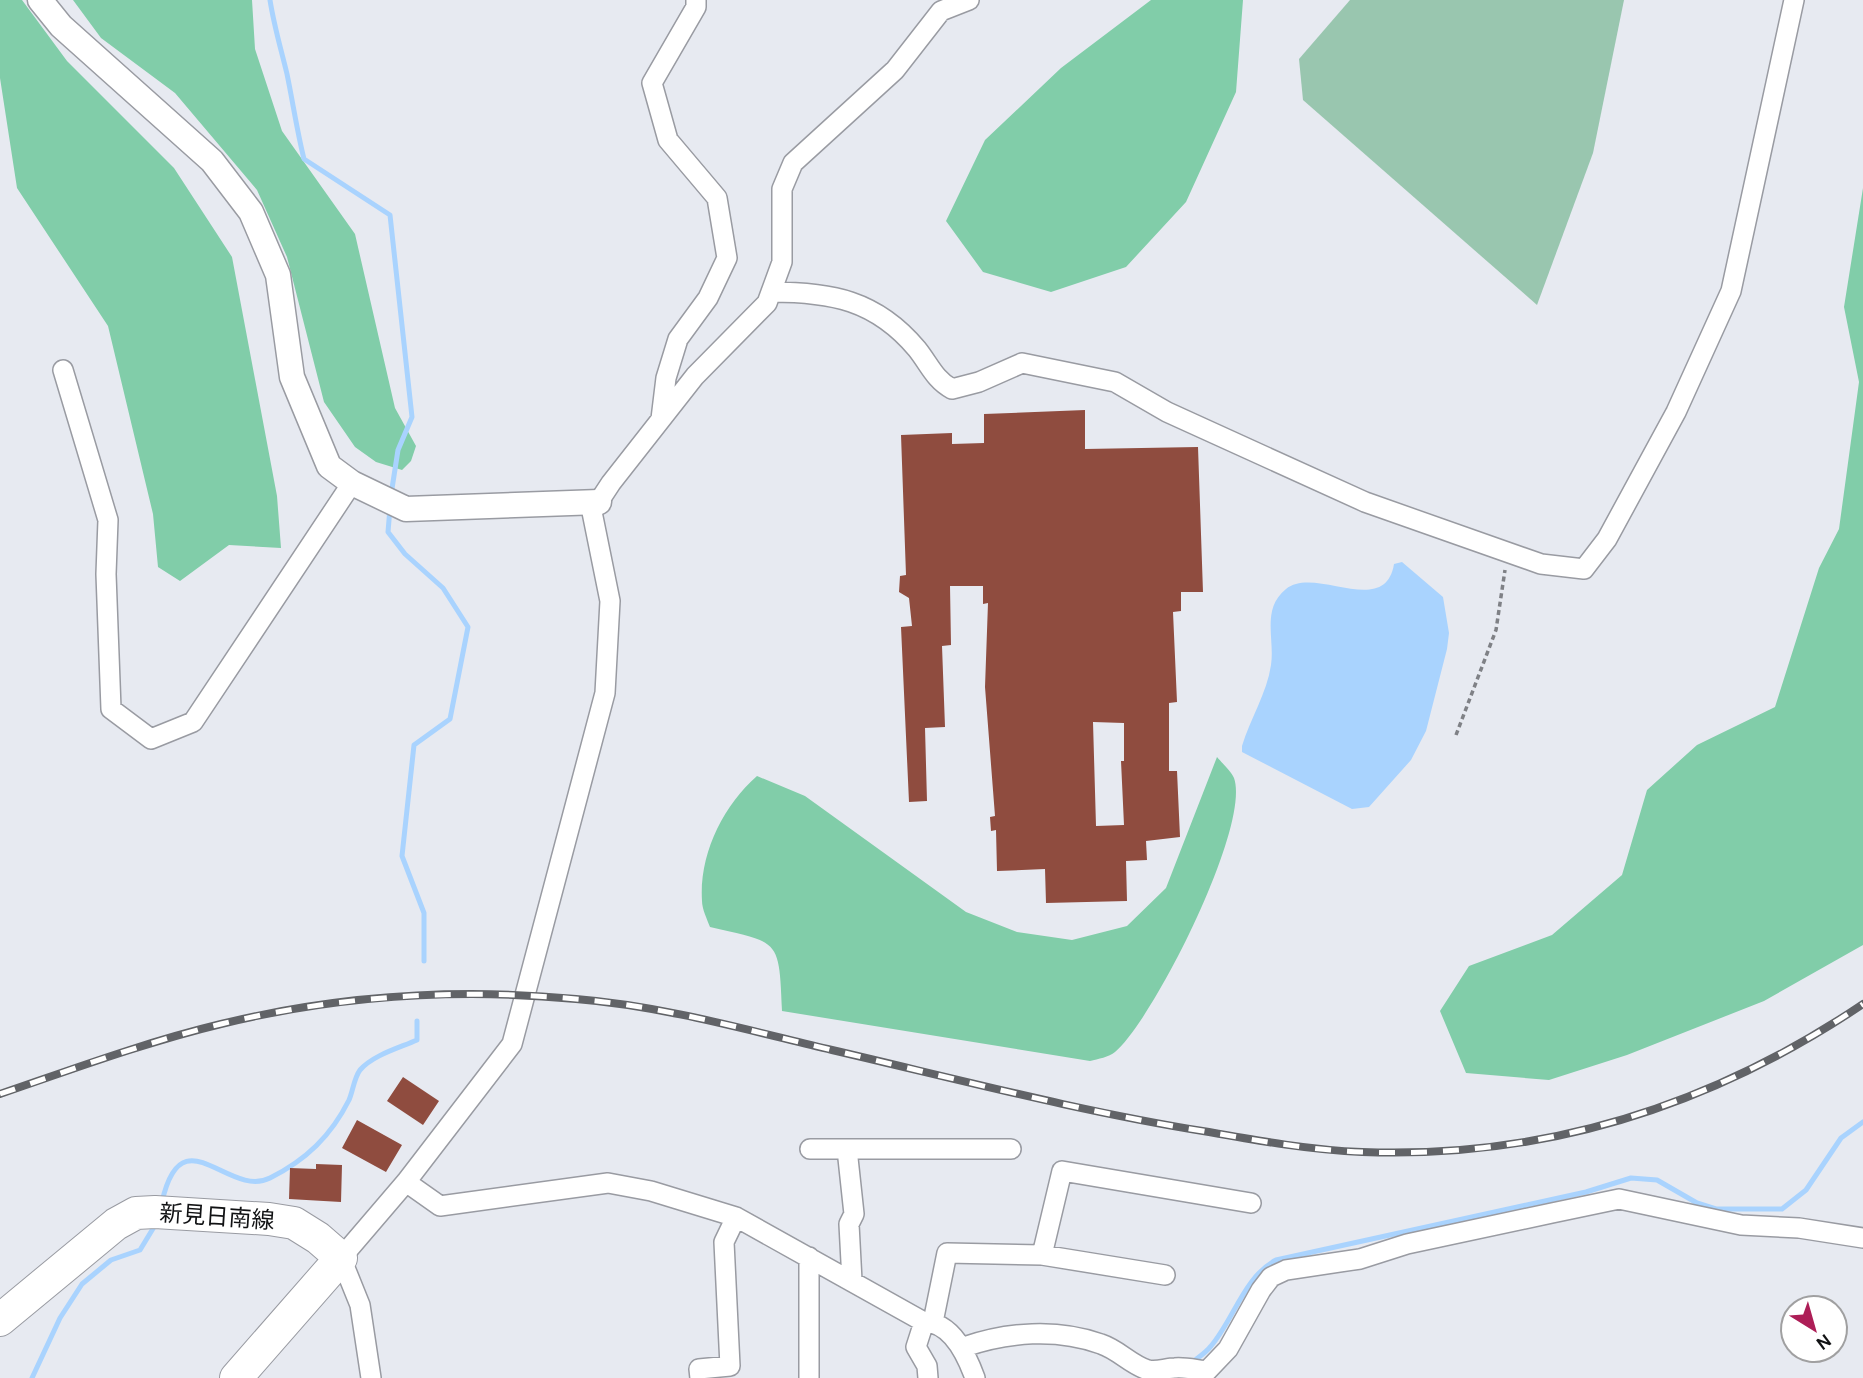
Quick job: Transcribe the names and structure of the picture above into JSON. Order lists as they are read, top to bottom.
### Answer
{
  "streets": {
    "main road": ["新見日南線"]
  },
  "north": "bottom right"
}
